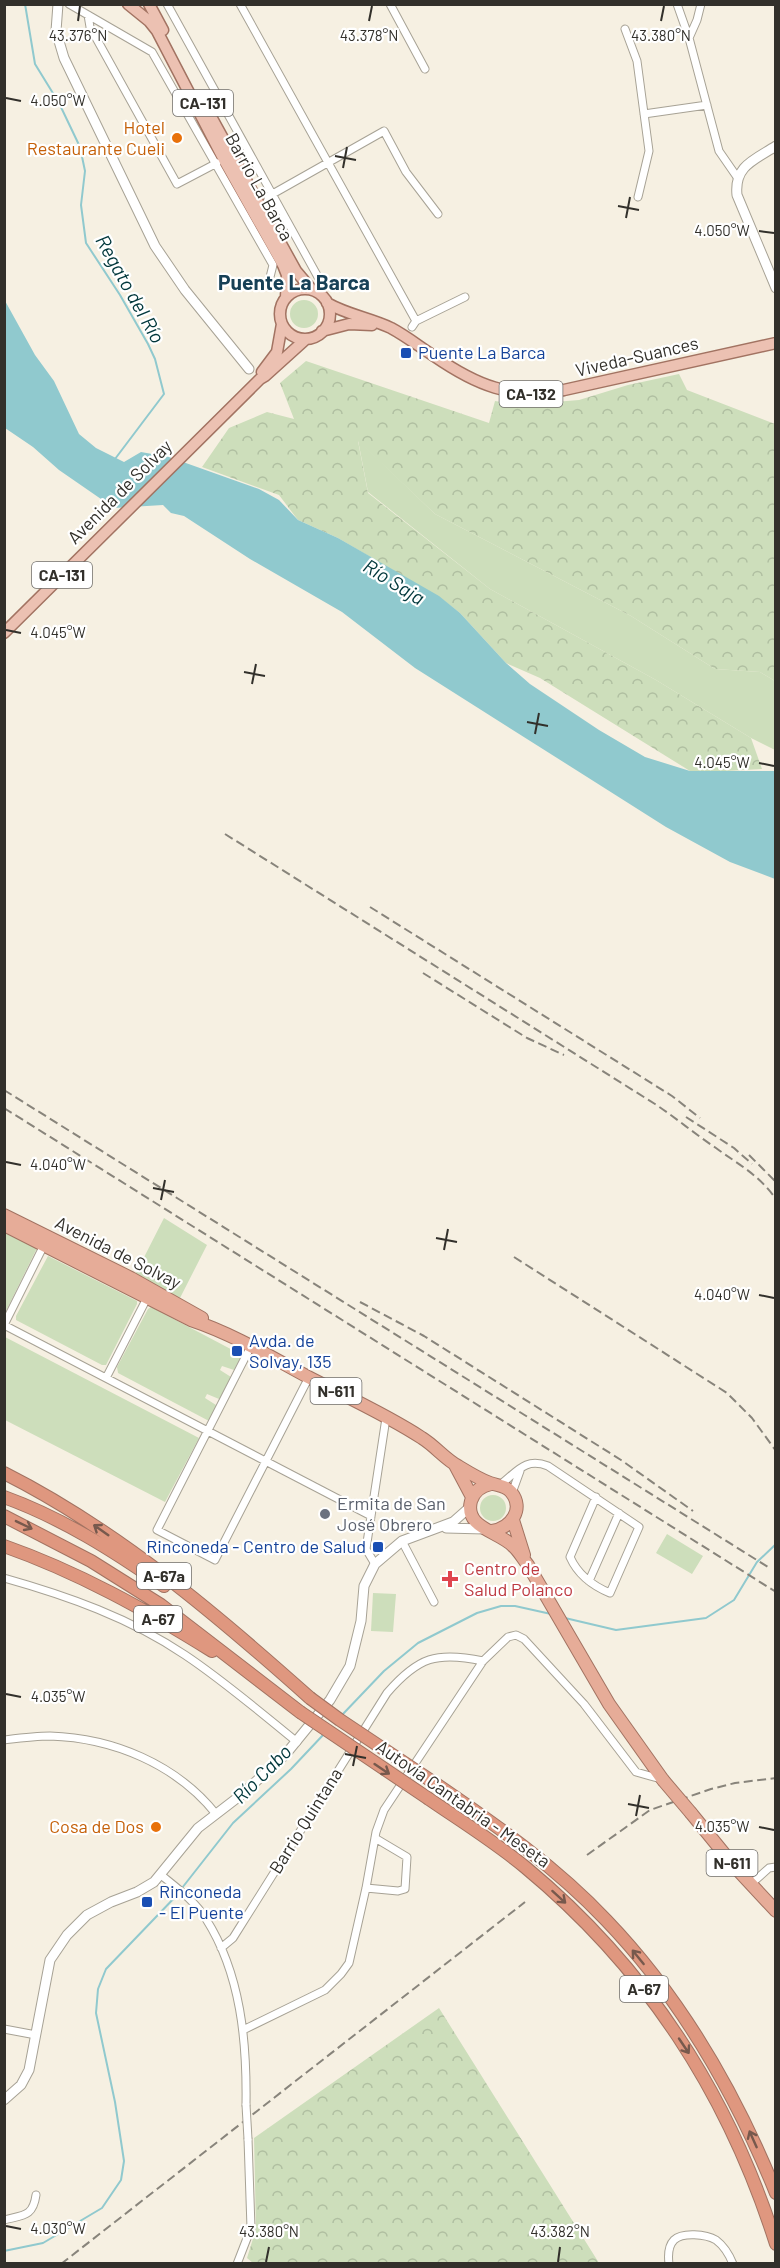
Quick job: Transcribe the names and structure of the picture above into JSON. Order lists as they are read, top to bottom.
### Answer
{
  "streets": {
    "highway": [
      "Avenida de Solvay",
      "N-611",
      "A-67a",
      "A-67",
      "Autovía Cantabria - Meseta"
    ],
    "main road": [
      "CA-131",
      "Barrio La Barca",
      "Viveda-Suances",
      "CA-132"
    ],
    "street": ["Barrio Quintana"]
  },
  "crossings": [
    ["CA-131", "Barrio La Barca"],
    ["CA-131", "Viveda-Suances"],
    ["CA-131", "Avenida de Solvay"],
    ["Barrio La Barca", "Viveda-Suances"],
    ["Avenida de Solvay", "N-611"],
    ["A-67a", "A-67"],
    ["A-67a", "Autovía Cantabria - Meseta"],
    ["A-67", "Autovía Cantabria - Meseta"]
  ],
  "districts": ["Puente La Barca"],
  "water": ["Regato del Río", "Río Saja", "Río Cabo"],
  "places": {
    "other": ["Hotel Restaurante Cueli", "Ermita de San José Obrero", "Cosa de Dos"],
    "transit": [
      "Puente La Barca",
      "Avda. de Solvay, 135",
      "Rinconeda - Centro de Salud",
      "Rinconeda - El Puente"
    ],
    "health": ["Centro de Salud Polanco"]
  },
  "coordinates": [
    "43.380°N",
    "43.376°N",
    "43.378°N",
    "4.050°W",
    "4.045°W",
    "4.040°W",
    "4.035°W",
    "4.030°W",
    "43.382°N"
  ]
}
